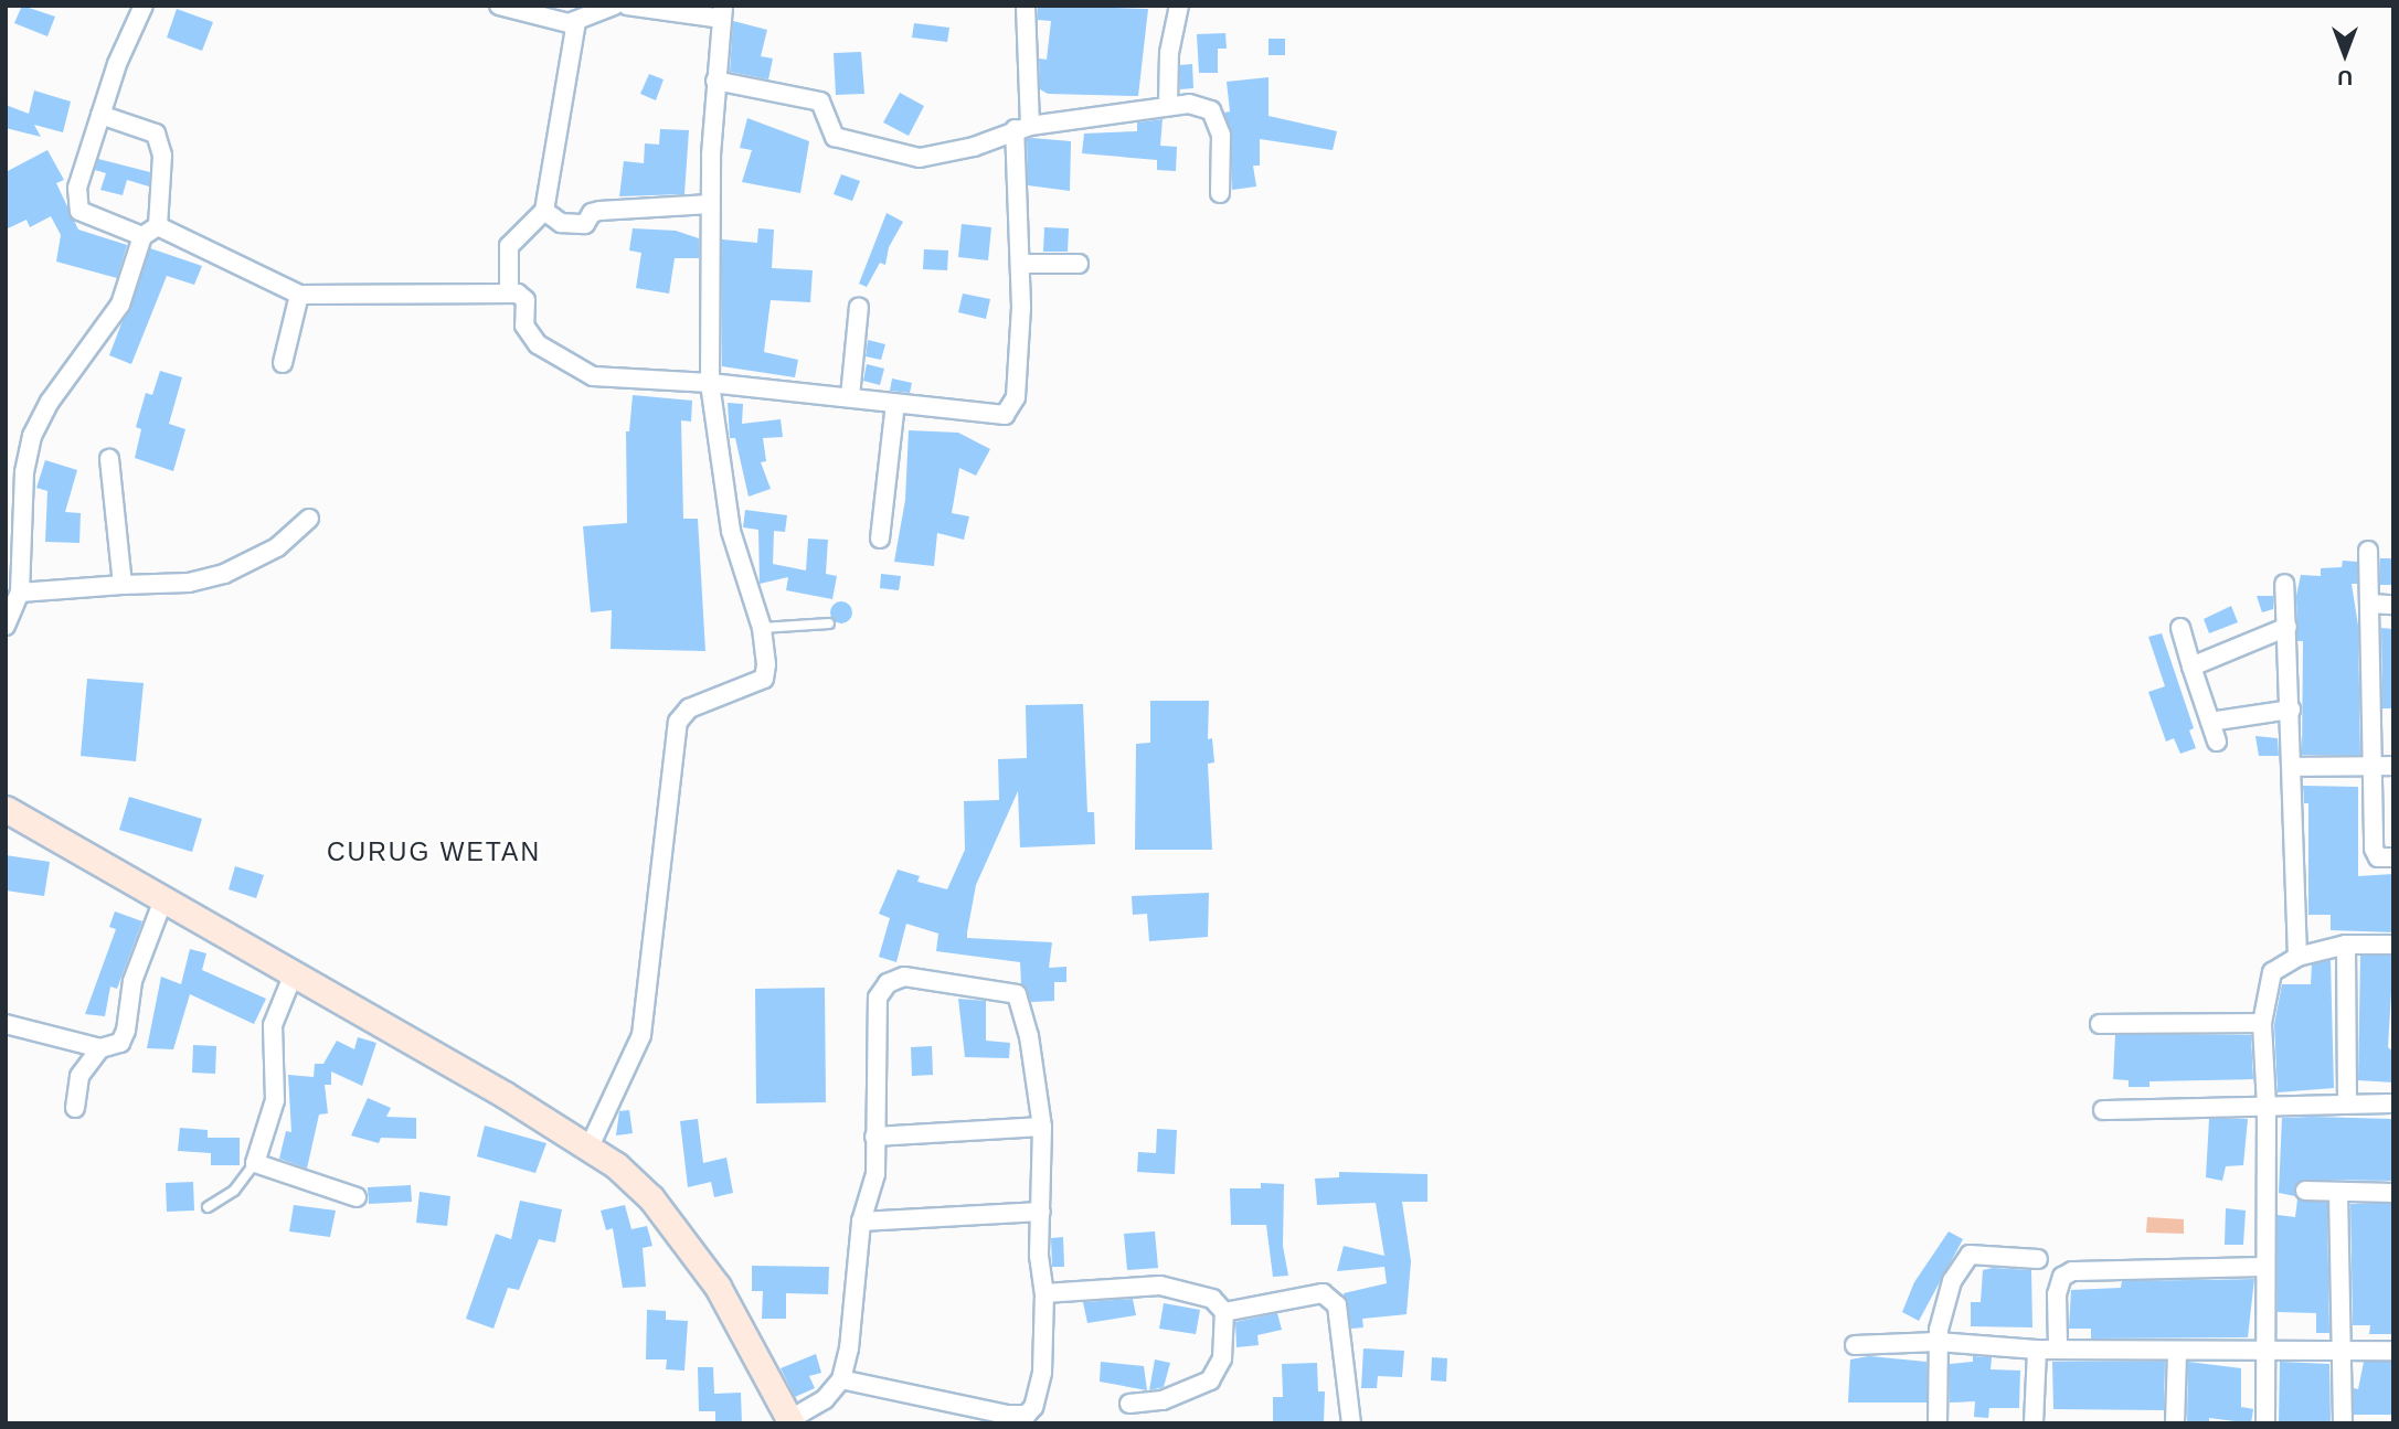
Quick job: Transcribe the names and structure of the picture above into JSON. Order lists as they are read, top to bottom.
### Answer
{
  "districts": ["CURUG WETAN"],
  "north": "bottom"
}
